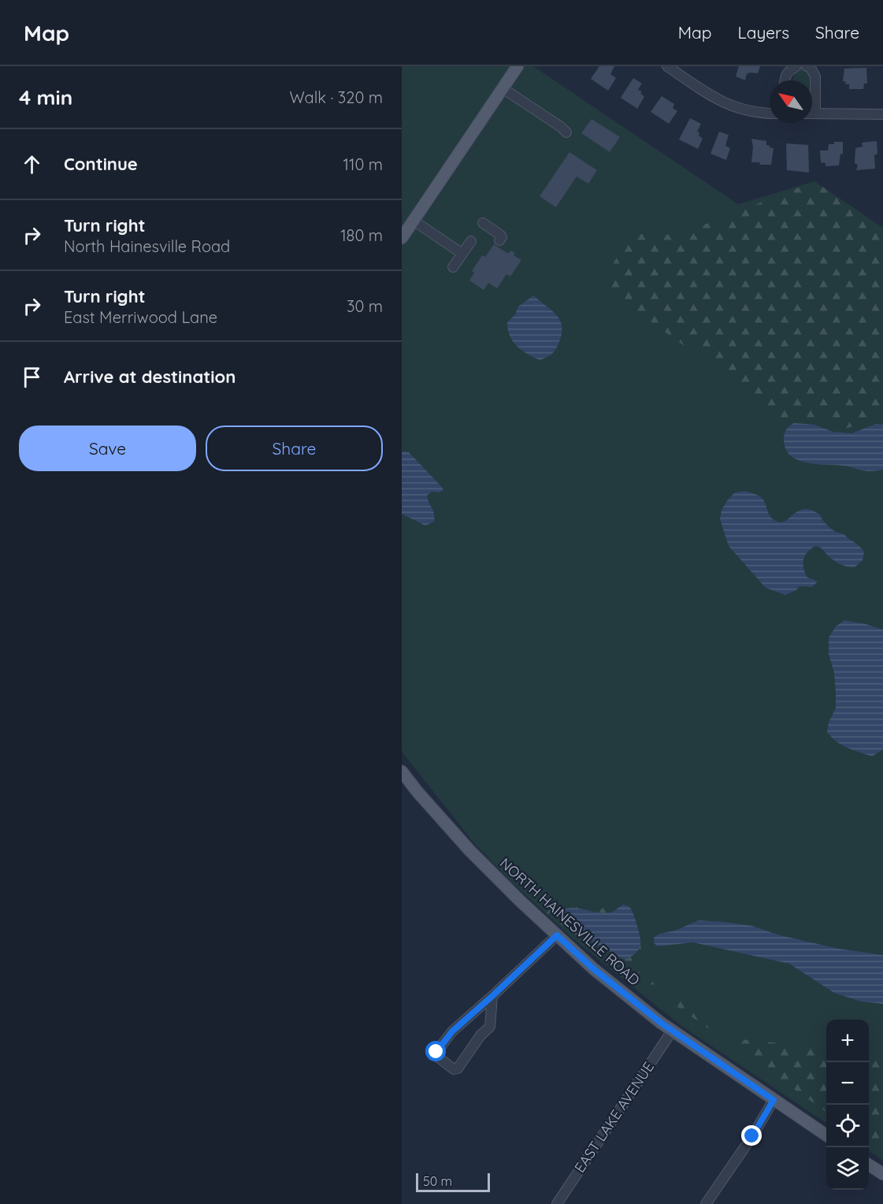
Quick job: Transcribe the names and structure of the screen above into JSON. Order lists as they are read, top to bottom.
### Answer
{
  "streets": {
    "main road": ["NORTH HAINESVILLE ROAD"],
    "street": ["EAST LAKE AVENUE"]
  },
  "crossings": [
    ["NORTH HAINESVILLE ROAD", "EAST LAKE AVENUE"]
  ],
  "scale_bar": "50 m",
  "north": "top left",
  "page": {
    "header": "Map",
    "nav": ["Map", "Layers", "Share"],
    "heading": ["4 min", "Walk · 320 m"],
    "list": [
      ["Continue", "110 m"],
      ["Turn right", "North Hainesville Road", "180 m"],
      ["Turn right", "East Merriwood Lane", "30 m"],
      "Arrive at destination"
    ],
    "buttons": ["Save", "Share"],
    "map_buttons": ["+", "−"],
    "scale": "50 m"
  }
}
